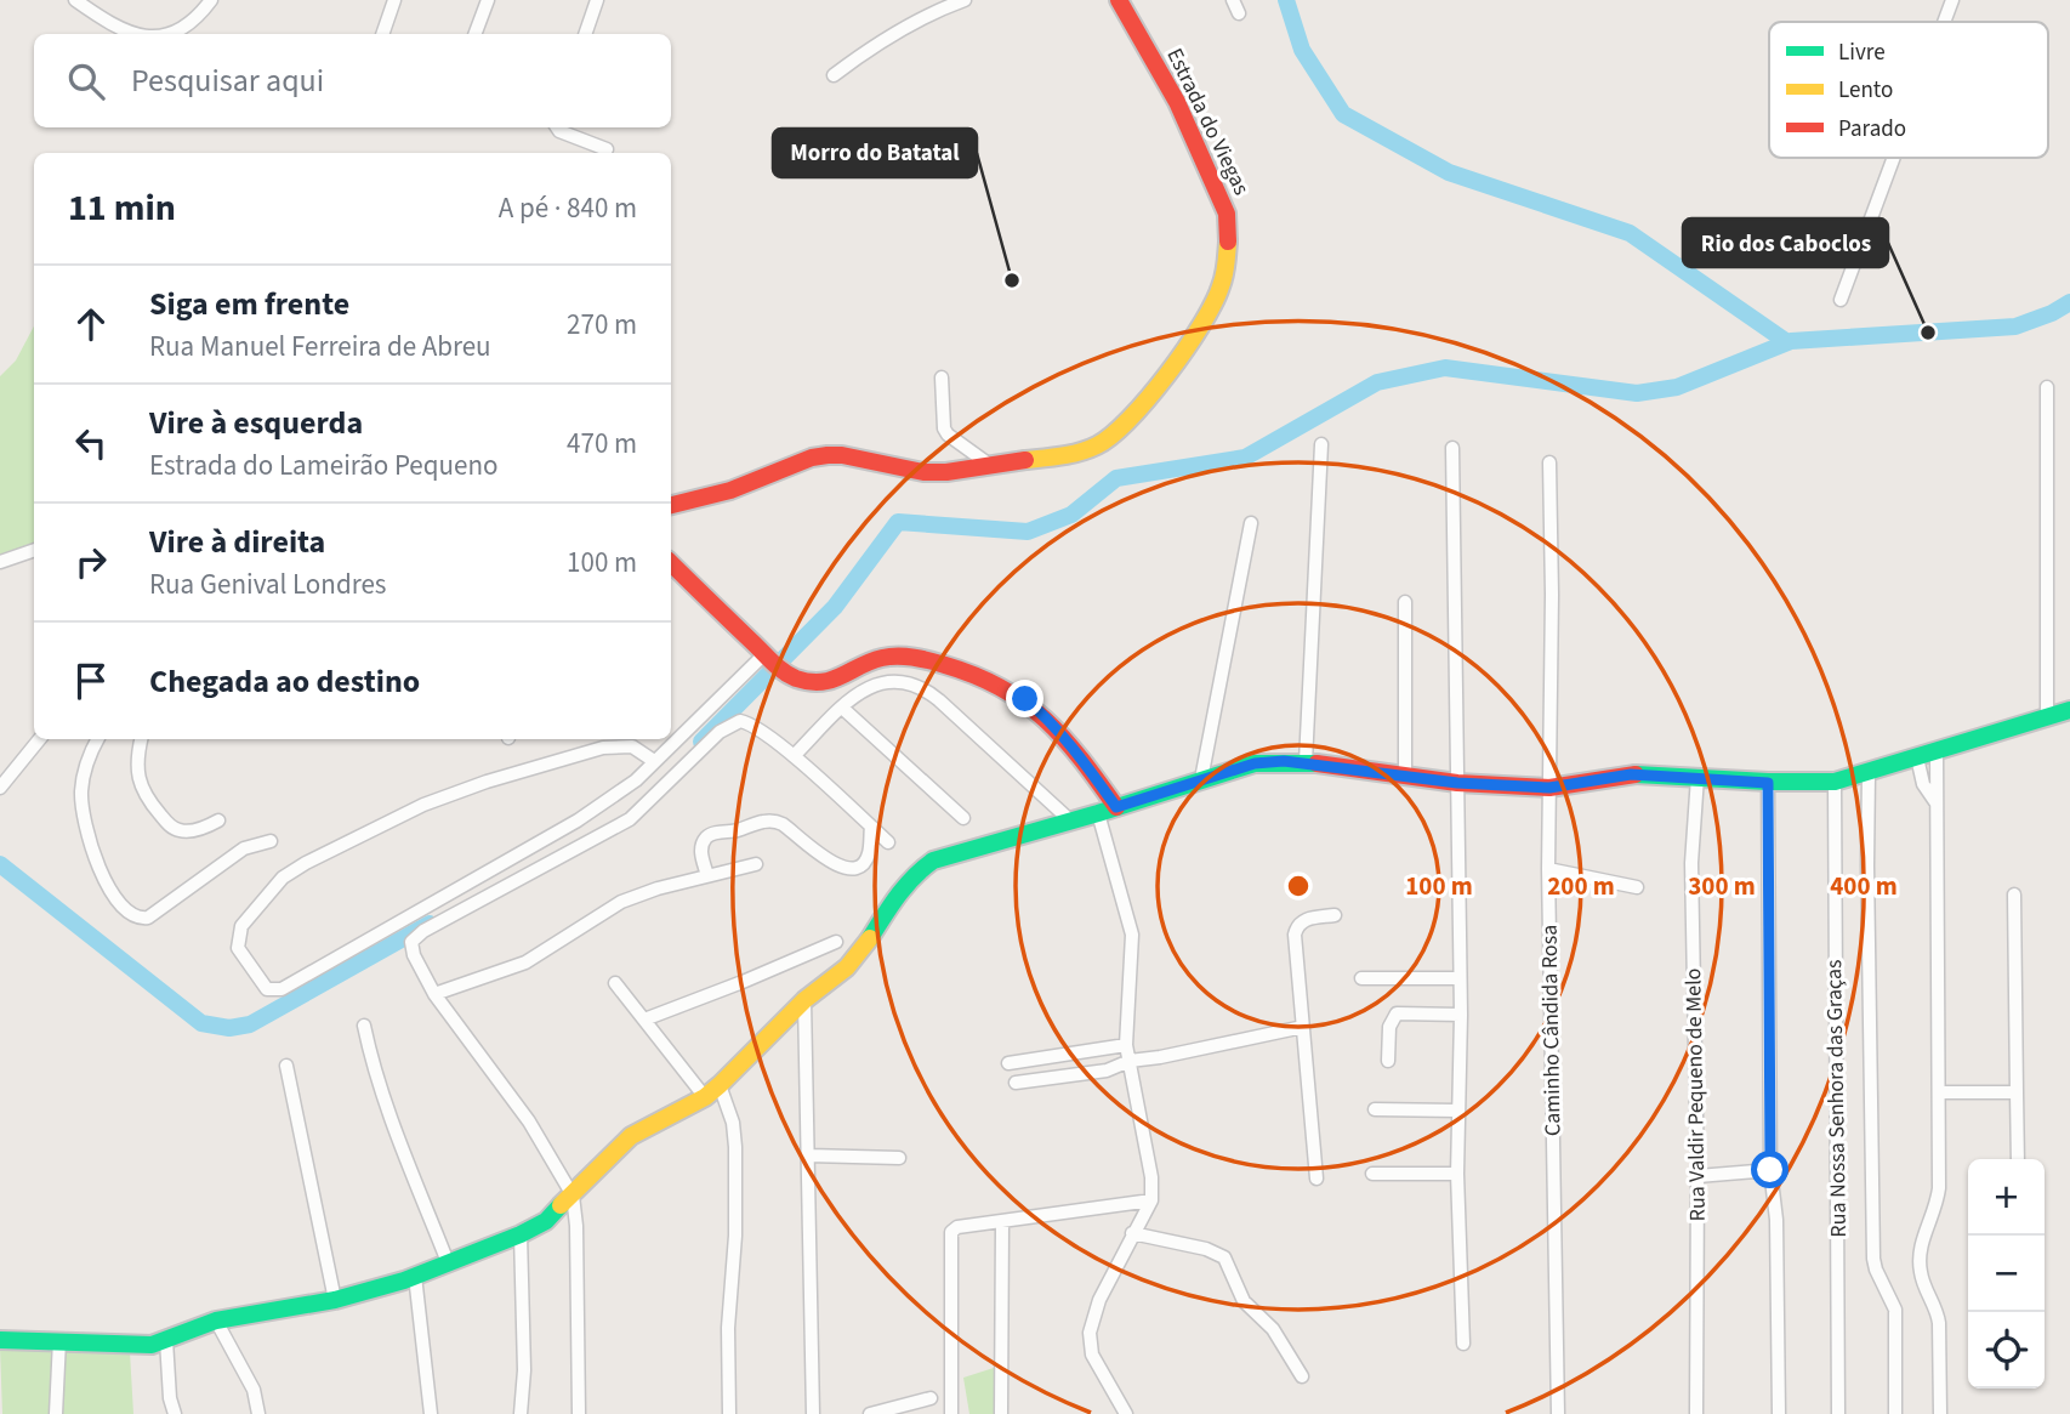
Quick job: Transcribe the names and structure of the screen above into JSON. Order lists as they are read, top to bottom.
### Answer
{
  "streets": {
    "street": [
      "Estrada do Viegas",
      "Caminho Cândida Rosa",
      "Rua Valdir Pequeno de Melo",
      "Rua Nossa Senhora das Graças"
    ]
  },
  "places": ["Morro do Batatal", "Rio dos Caboclos"],
  "legend": ["Livre", "Lento", "Parado"],
  "page": {
    "search": "Pesquisar aqui",
    "heading": ["11 min", "A pé · 840 m"],
    "list": [
      ["Siga em frente", "Rua Manuel Ferreira de Abreu", "270 m"],
      ["Vire à esquerda", "Estrada do Lameirão Pequeno", "470 m"],
      ["Vire à direita", "Rua Genival Londres", "100 m"],
      "Chegada ao destino"
    ],
    "map_buttons": ["+", "−"]
  },
  "rings": [
    "100 m",
    "200 m",
    "300 m",
    "400 m"
  ]
}
